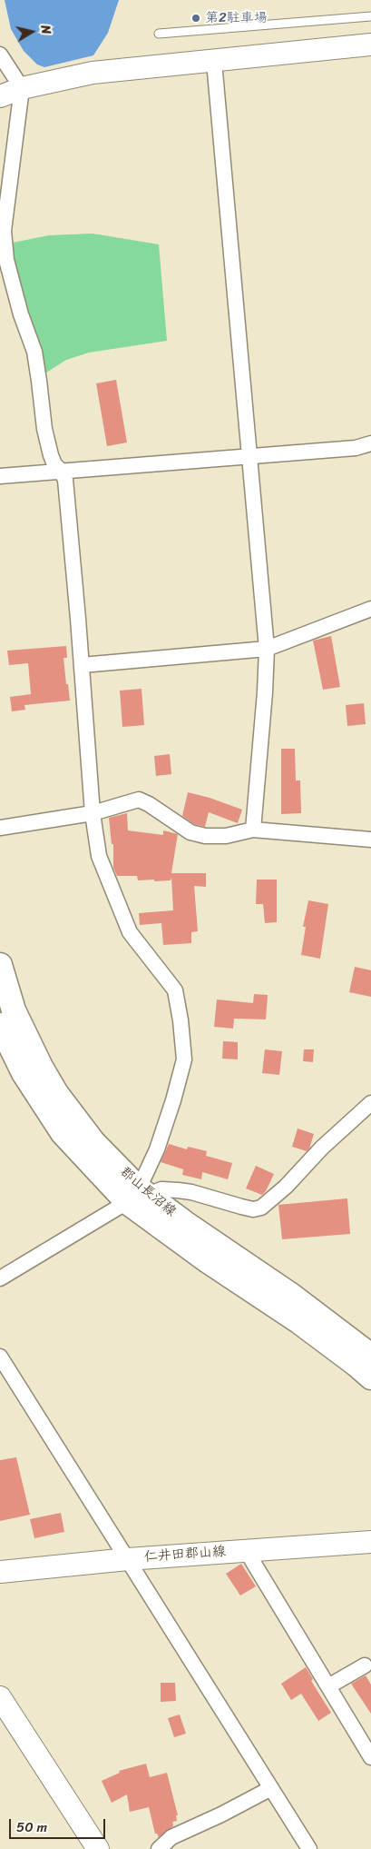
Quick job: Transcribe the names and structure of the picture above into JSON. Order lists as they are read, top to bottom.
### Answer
{
  "streets": {
    "main road": ["郡山長沼線"],
    "street": ["仁井田郡山線"]
  },
  "places": ["第2駐車場"],
  "scale_bar": "50 m",
  "north": "right"
}
